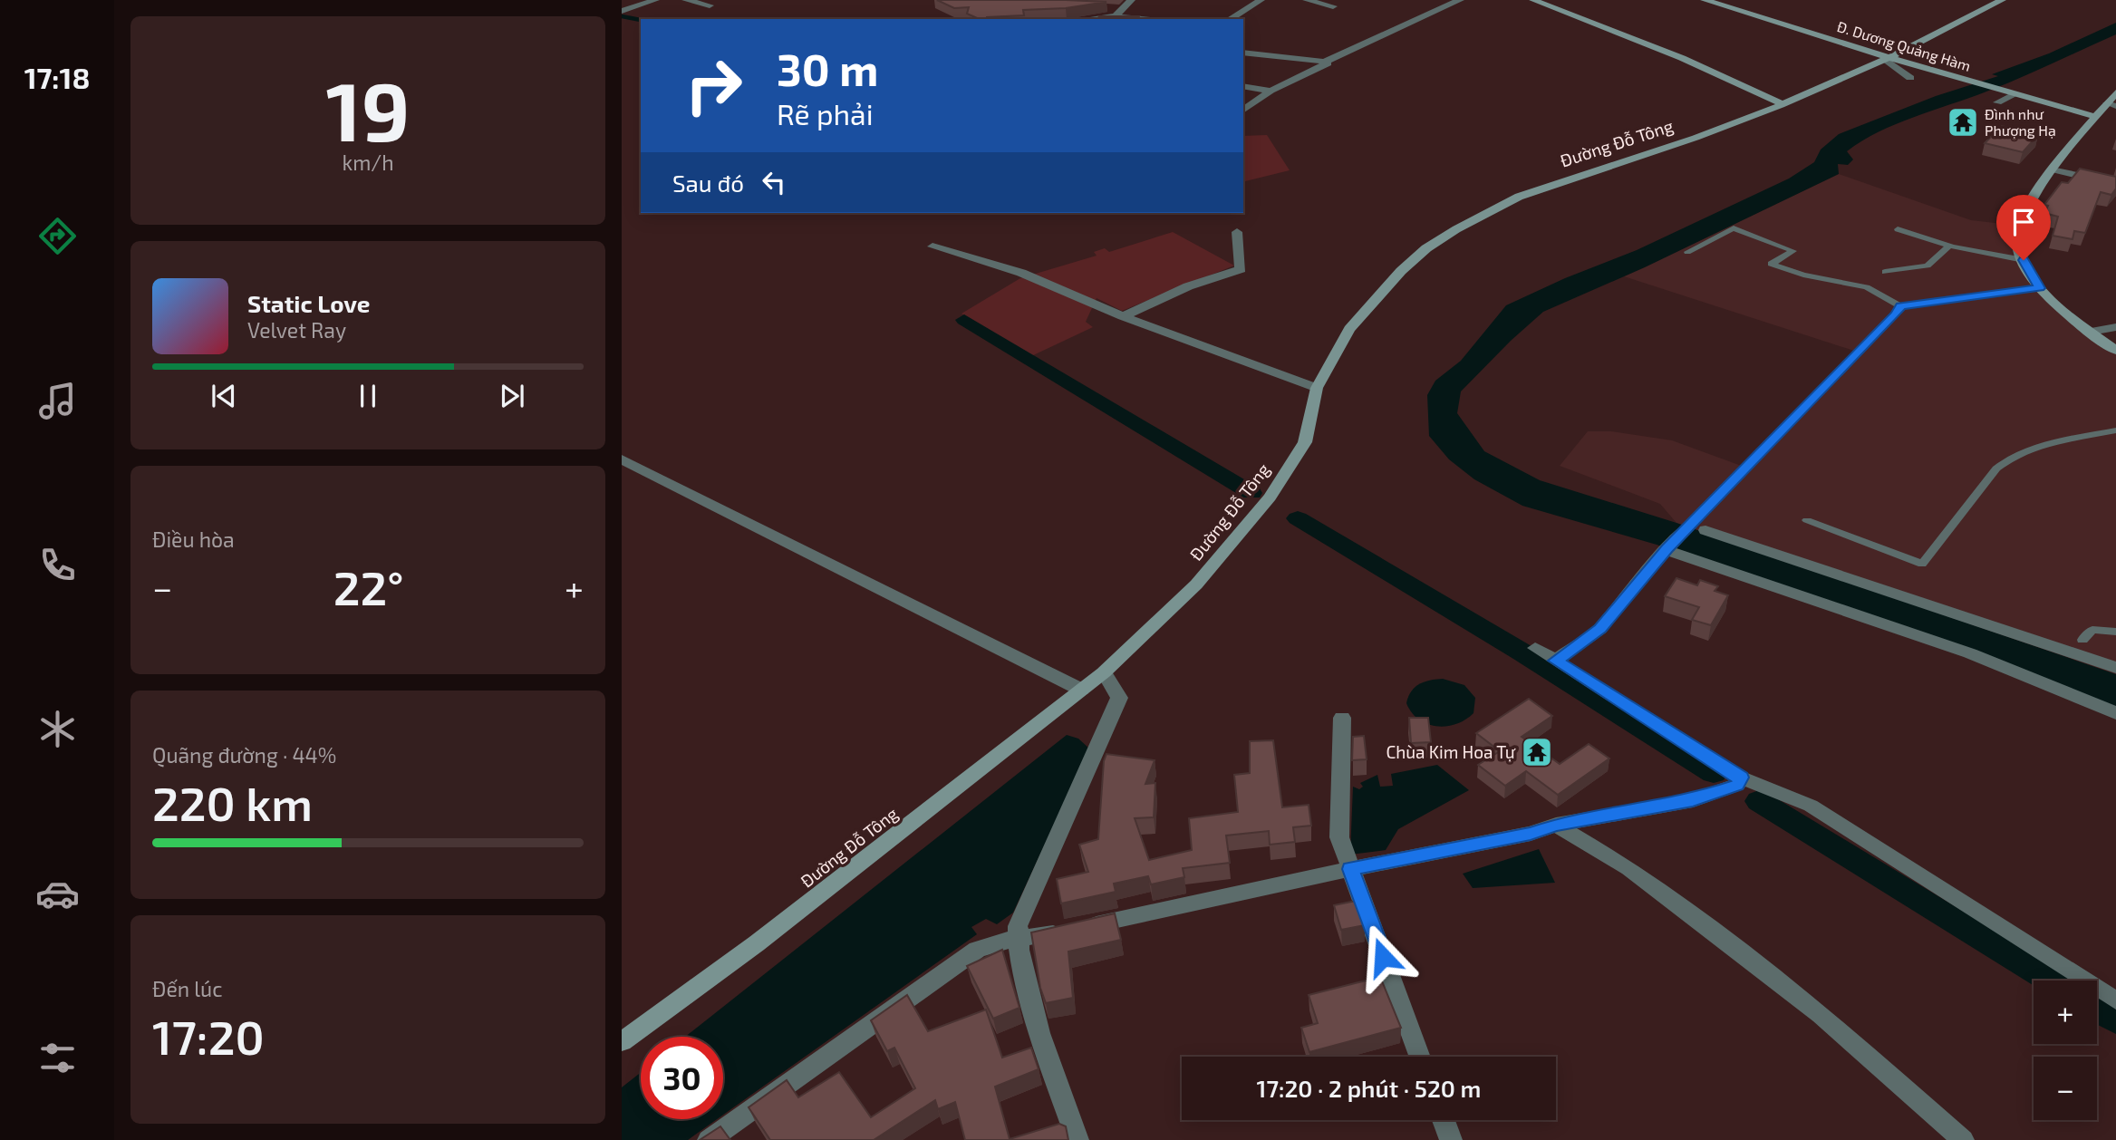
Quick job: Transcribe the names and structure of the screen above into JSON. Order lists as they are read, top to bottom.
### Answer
{
  "streets": {
    "main road": ["Đ. Dương Quảng Hàm", "Đường Đỗ Tông"]
  },
  "crossings": [
    ["Đ. Dương Quảng Hàm", "Đường Đỗ Tông"]
  ],
  "places": {
    "temple": ["Đình như Phượng Hạ", "Chùa Kim Hoa Tự"]
  },
  "page": {
    "tabs": "17:18",
    "tile": [
      ["19", "km/h"],
      "Điều hòa",
      ["Quãng đường · 44%", "220 km"],
      ["Đến lúc", "17:20"]
    ],
    "turn": ["30 m", "Rẽ phải"],
    "then": "Sau đó",
    "song": ["Static Love", "Velvet Ray"],
    "heat": ["−", "22°", "+"],
    "map_buttons": ["+", "−"],
    "limit": "30",
    "trip": "17:20 · 2 phút · 520 m"
  }
}
